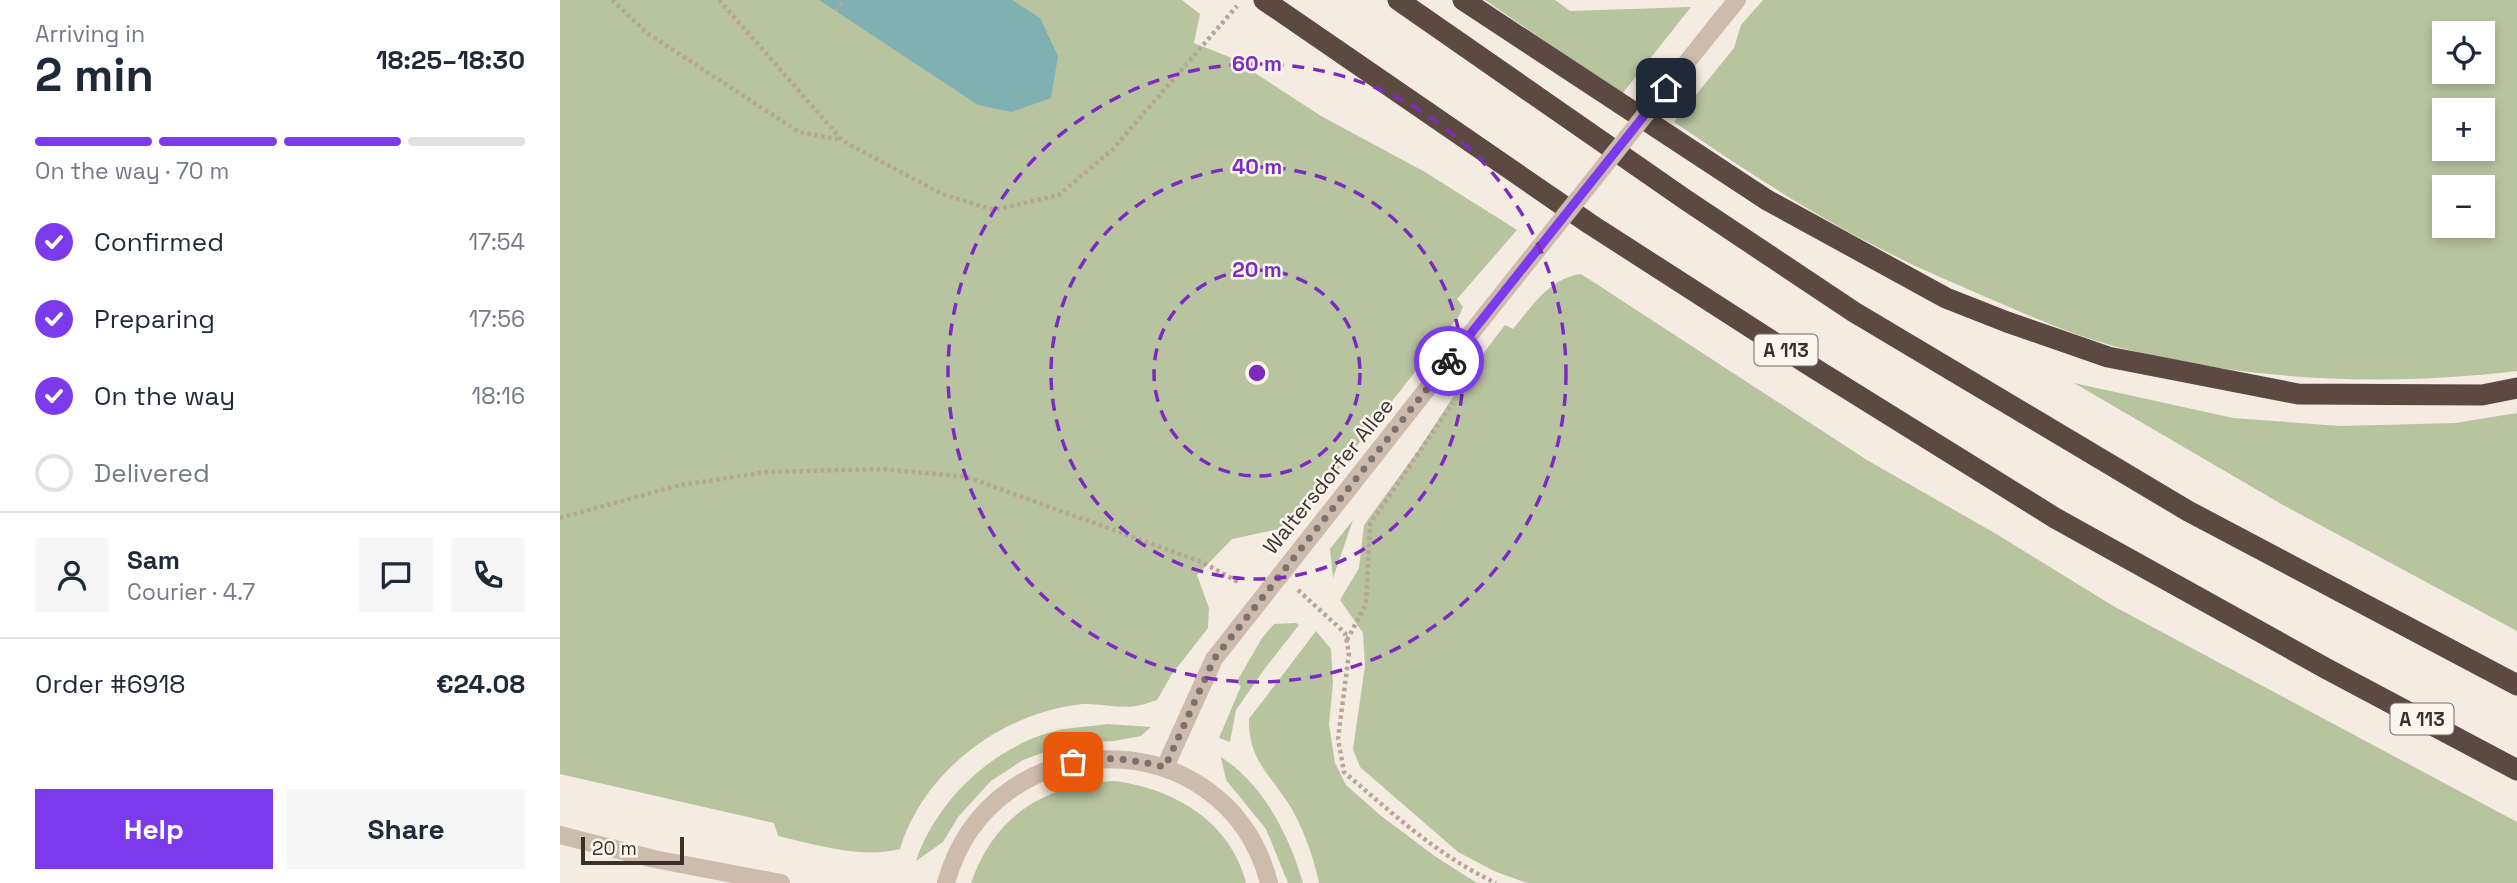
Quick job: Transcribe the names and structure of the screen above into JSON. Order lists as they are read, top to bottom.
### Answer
{
  "streets": {
    "highway": ["A 113"],
    "street": ["Waltersdorfer Allee"]
  },
  "scale_bar": "20 m",
  "page": {
    "heading": ["2 min", "Arriving in", "18:25–18:30"],
    "panel": [
      "Sam",
      "Courier · 4.7",
      "Order #6918",
      "€24.08"
    ],
    "map_buttons": ["+", "−"],
    "bar": "On the way · 70 m",
    "list": [
      ["Confirmed", "17:54"],
      ["Preparing", "17:56"],
      ["On the way", "18:16"],
      "Delivered"
    ],
    "buttons": ["Help", "Share"],
    "scale": "20 m"
  },
  "rings": ["60 m", "40 m", "20 m"]
}
